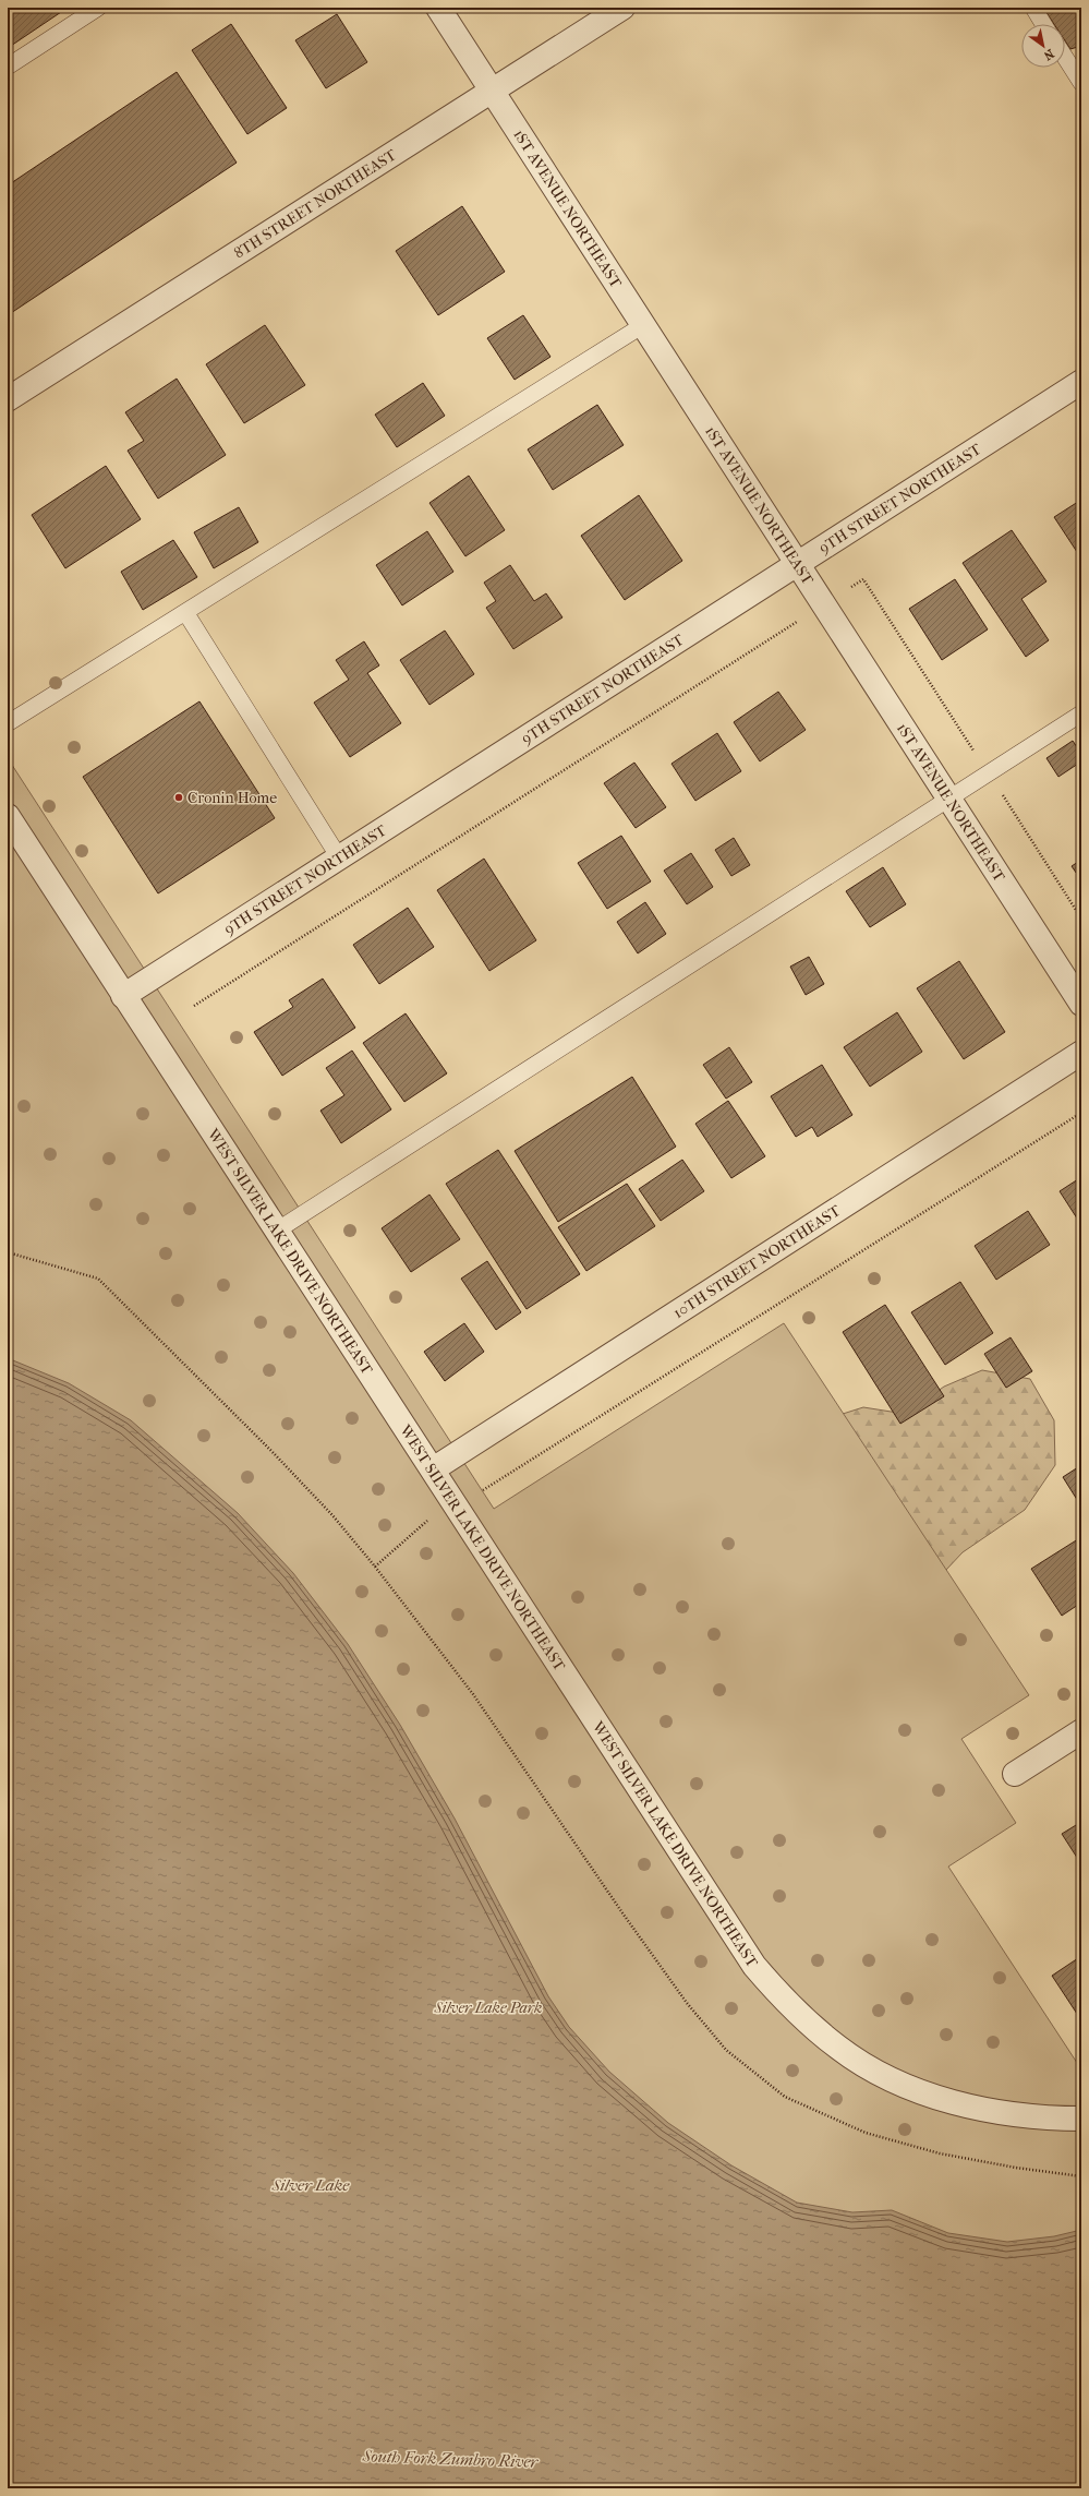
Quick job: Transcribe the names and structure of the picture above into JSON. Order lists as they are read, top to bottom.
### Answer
{
  "streets": {
    "street": [
      "8TH STREET NORTHEAST",
      "1ST AVENUE NORTHEAST",
      "9TH STREET NORTHEAST",
      "WEST SILVER LAKE DRIVE NORTHEAST",
      "10TH STREET NORTHEAST"
    ]
  },
  "crossings": [
    ["8TH STREET NORTHEAST", "1ST AVENUE NORTHEAST"],
    ["1ST AVENUE NORTHEAST", "9TH STREET NORTHEAST"],
    ["9TH STREET NORTHEAST", "WEST SILVER LAKE DRIVE NORTHEAST"],
    ["WEST SILVER LAKE DRIVE NORTHEAST", "10TH STREET NORTHEAST"]
  ],
  "water": ["Silver Lake", "South Fork Zumbro River"],
  "parks": ["Silver Lake Park"],
  "places": ["Cronin Home"],
  "north": "bottom right"
}
